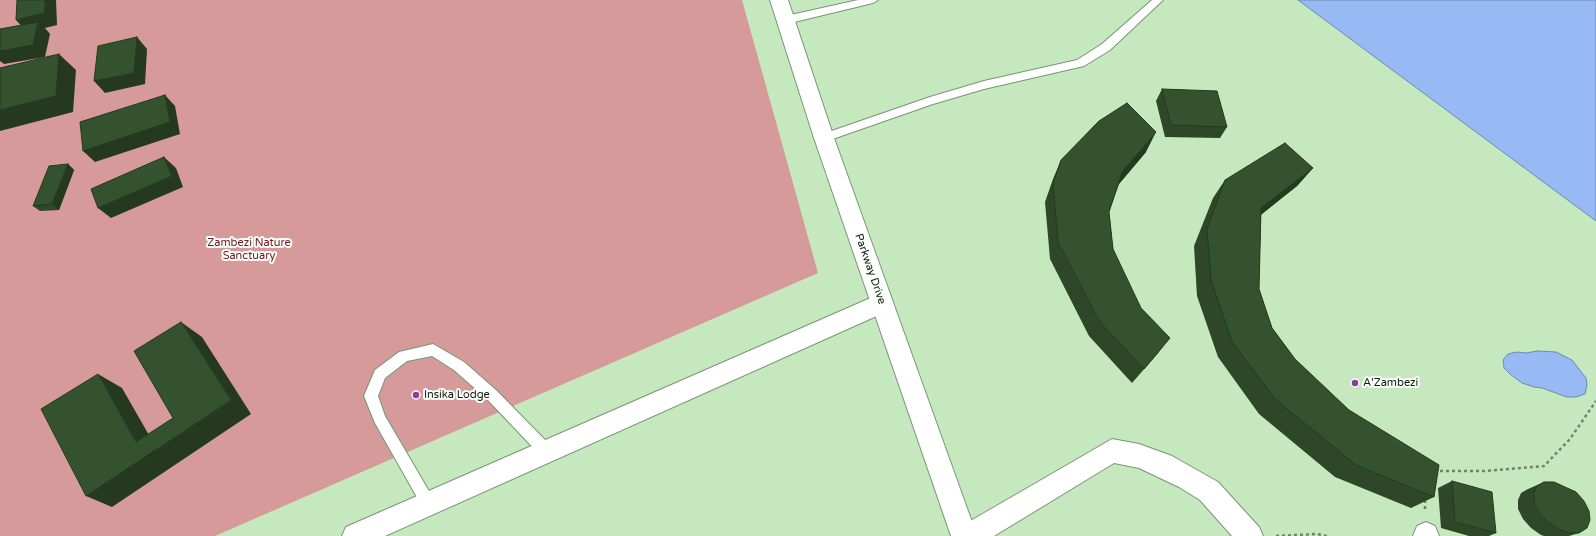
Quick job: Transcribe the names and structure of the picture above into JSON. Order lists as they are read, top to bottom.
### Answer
{
  "streets": {
    "street": ["Parkway Drive"]
  },
  "parks": ["Zambezi Nature Sanctuary"],
  "places": ["A'Zambezi", "Insika Lodge"]
}
